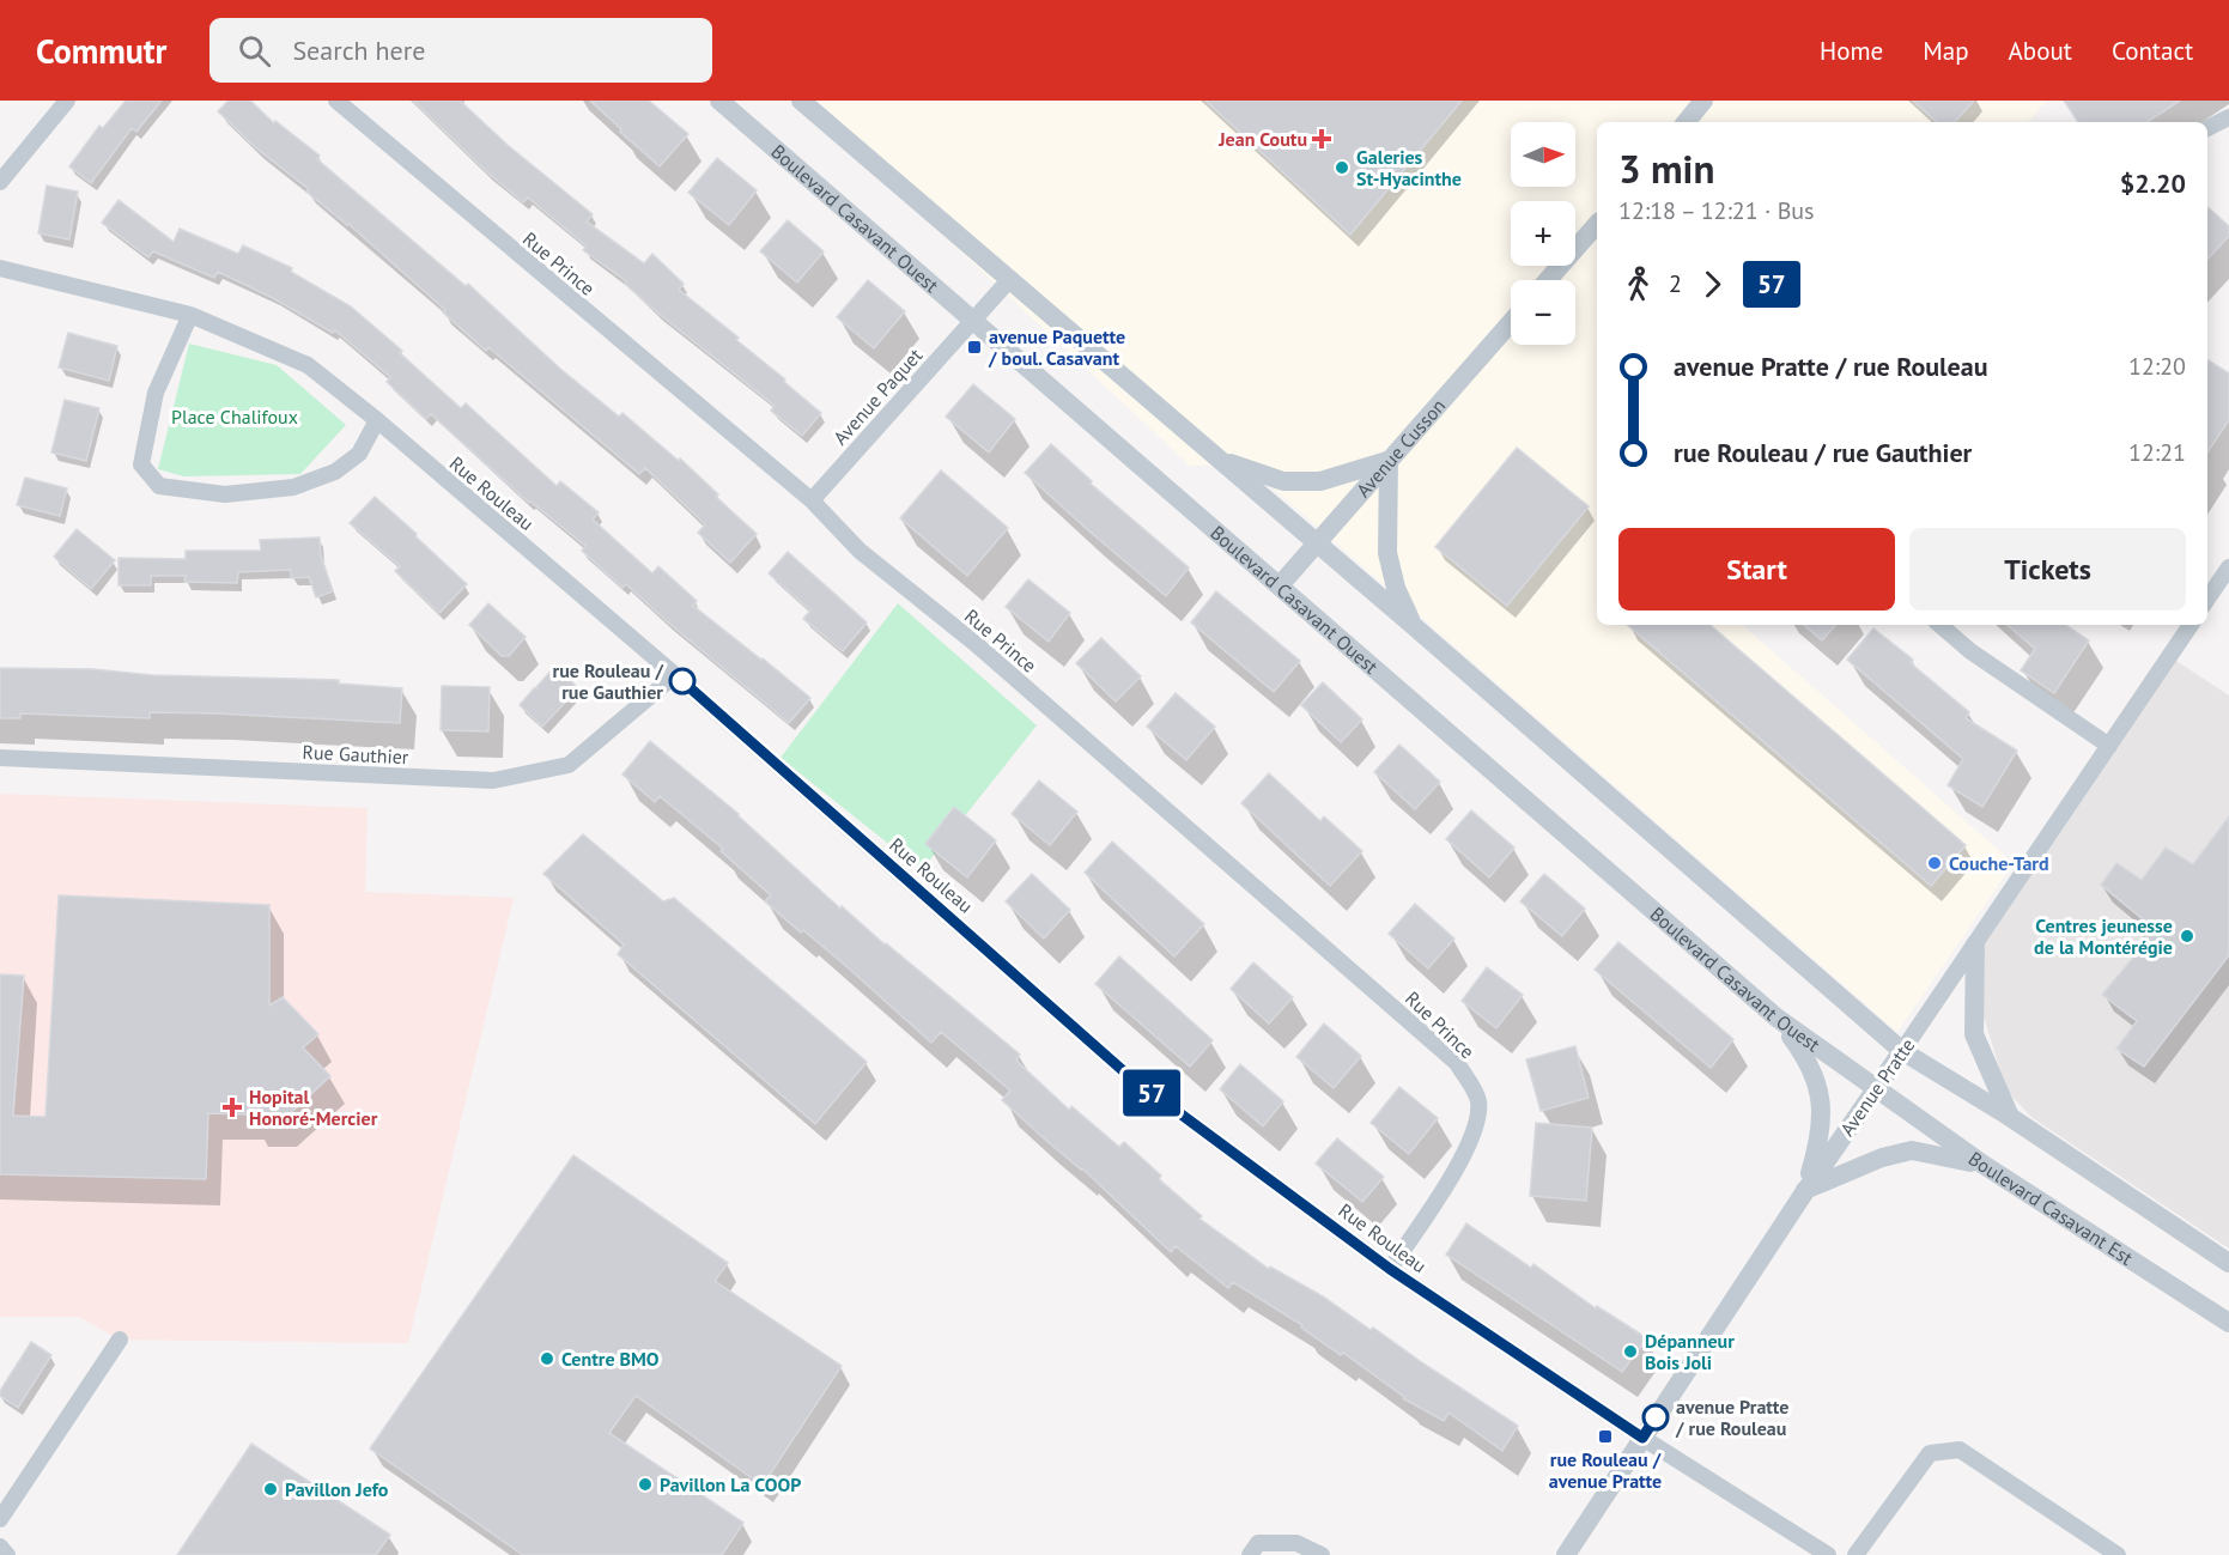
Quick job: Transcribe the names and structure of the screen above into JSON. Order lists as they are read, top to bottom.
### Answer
{
  "streets": {
    "street": [
      "Boulevard Casavant Ouest",
      "Rue Prince",
      "Avenue Paquet",
      "Avenue Cusson",
      "Rue Rouleau",
      "Rue Gauthier",
      "Avenue Pratte",
      "Boulevard Casavant Est"
    ]
  },
  "crossings": [
    ["Boulevard Casavant Ouest", "Avenue Paquet"],
    ["Boulevard Casavant Ouest", "Avenue Cusson"],
    ["Boulevard Casavant Ouest", "Avenue Pratte"],
    ["Boulevard Casavant Ouest", "Boulevard Casavant Est"],
    ["Rue Prince", "Avenue Paquet"],
    ["Rue Prince", "Rue Rouleau"],
    ["Rue Rouleau", "Rue Gauthier"],
    ["Rue Rouleau", "Avenue Pratte"],
    ["Avenue Pratte", "Boulevard Casavant Est"]
  ],
  "parks": ["Place Chalifoux"],
  "places": {
    "health": ["Jean Coutu", "Hopital Honoré-Mercier"],
    "other": [
      "Galeries St-Hyacinthe",
      "rue Rouleau / rue Gauthier",
      "Couche-Tard",
      "Centres jeunesse de la Montérégie",
      "Dépanneur Bois Joli",
      "Centre BMO",
      "avenue Pratte / rue Rouleau",
      "Pavillon La COOP",
      "Pavillon Jefo"
    ],
    "transit": ["avenue Paquette / boul. Casavant", "rue Rouleau / avenue Pratte"]
  },
  "lines": ["bus line 57"],
  "north": "right",
  "page": {
    "header": "Commutr",
    "search": "Search here",
    "nav": [
      "Home",
      "Map",
      "About",
      "Contact"
    ],
    "on_map": "57",
    "map_buttons": ["+", "−"],
    "heading": ["3 min", "12:18 – 12:21 · Bus", "$2.20"],
    "legs": ["2", "57"],
    "list": [
      {
        "name": "avenue Pratte / rue Rouleau",
        "value": "12:20"
      },
      {
        "name": "rue Rouleau / rue Gauthier",
        "value": "12:21"
      }
    ],
    "buttons": ["Start", "Tickets"]
  }
}
